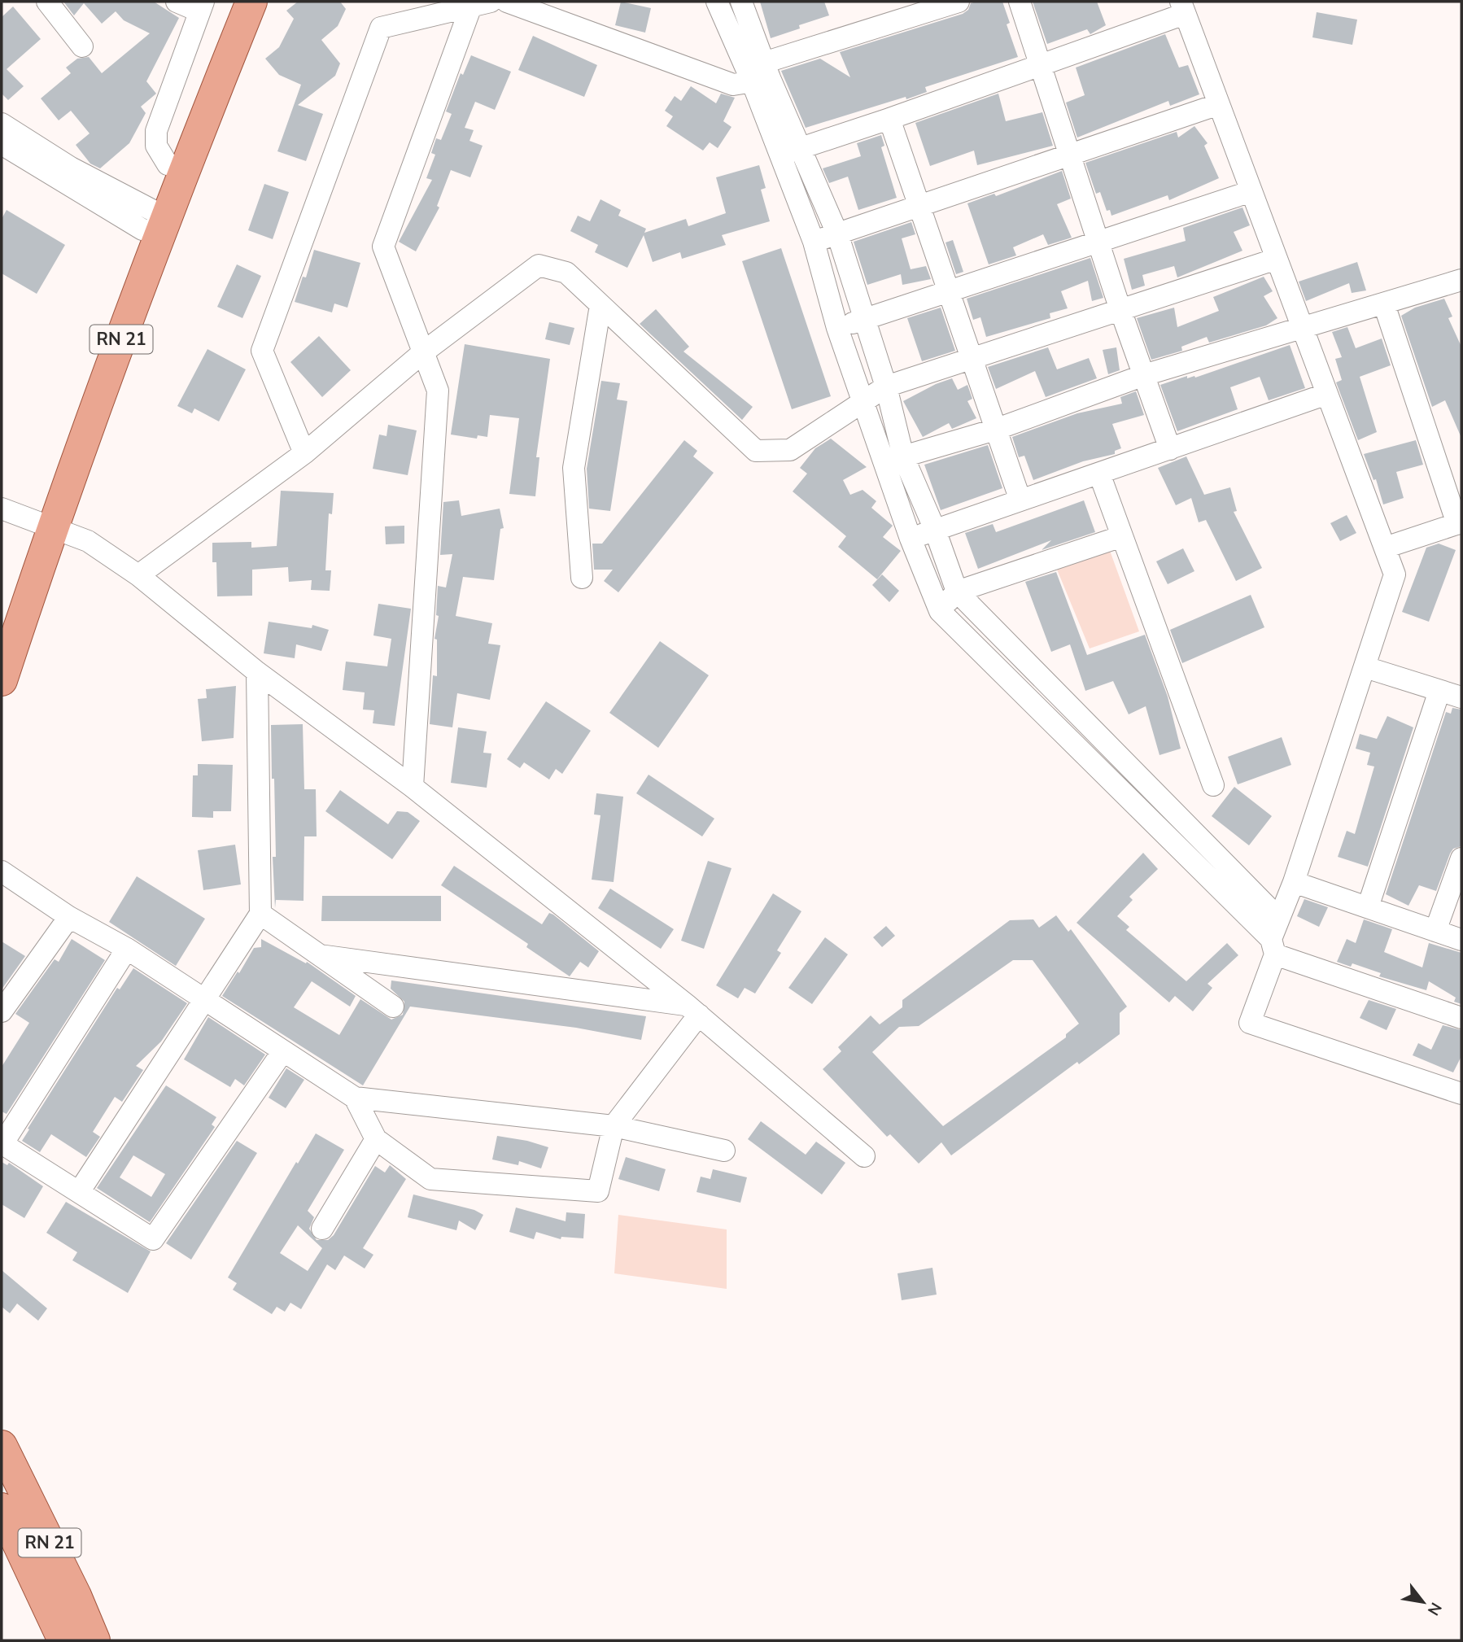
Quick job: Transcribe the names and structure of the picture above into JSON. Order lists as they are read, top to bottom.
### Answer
{
  "streets": {
    "main road": ["RN 21"]
  },
  "north": "bottom right"
}
